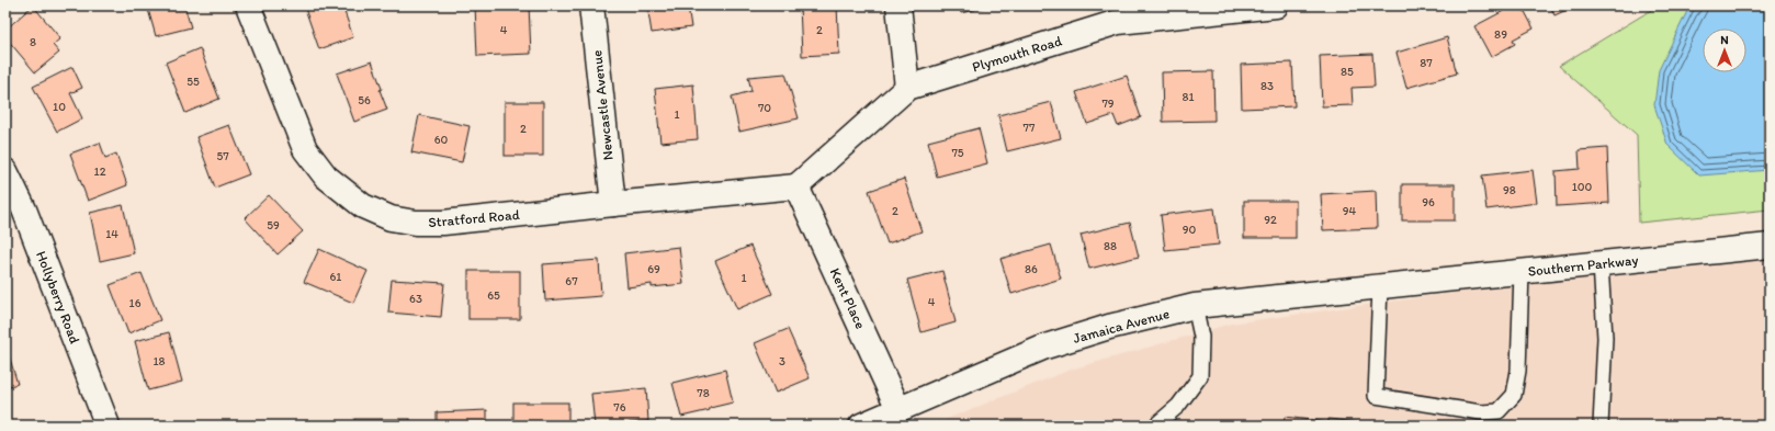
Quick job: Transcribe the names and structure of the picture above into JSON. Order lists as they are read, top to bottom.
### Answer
{
  "streets": {
    "street": [
      "Plymouth Road",
      "Newcastle Avenue",
      "Stratford Road",
      "Southern Parkway",
      "Hollyberry Road",
      "Kent Place",
      "Jamaica Avenue"
    ]
  },
  "crossings": [
    ["Plymouth Road", "Stratford Road"],
    ["Plymouth Road", "Kent Place"],
    ["Newcastle Avenue", "Stratford Road"],
    ["Stratford Road", "Kent Place"],
    ["Southern Parkway", "Jamaica Avenue"],
    ["Kent Place", "Jamaica Avenue"]
  ],
  "house_numbers": [
    "4",
    "2",
    "89",
    "8",
    "87",
    "85",
    "55",
    "83",
    "81",
    "56",
    "79",
    "10",
    "70",
    "1",
    "77",
    "2",
    "60",
    "75",
    "57",
    "12",
    "100",
    "98",
    "96",
    "2",
    "94",
    "92",
    "59",
    "90",
    "14",
    "88",
    "69",
    "86",
    "61",
    "1",
    "67",
    "65",
    "63",
    "4",
    "16",
    "18",
    "3",
    "78",
    "76"
  ],
  "north": "top"
}
